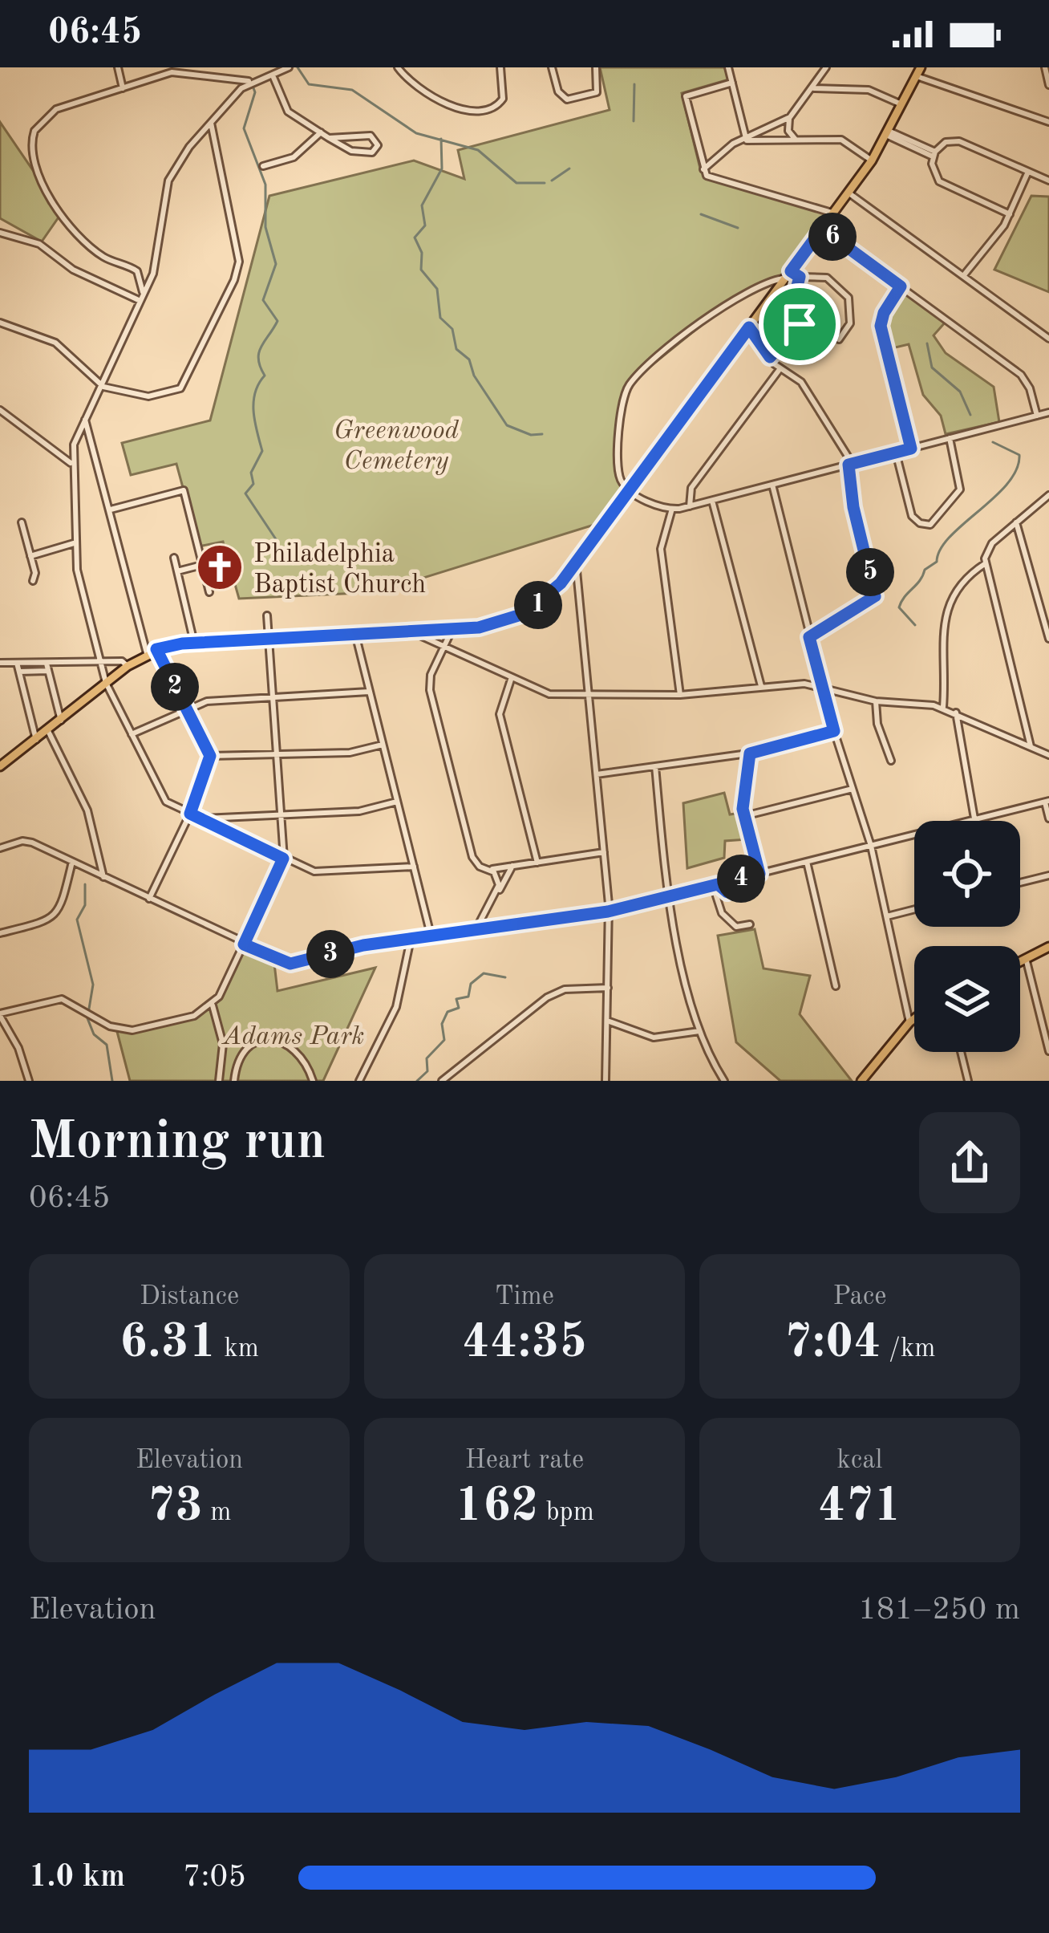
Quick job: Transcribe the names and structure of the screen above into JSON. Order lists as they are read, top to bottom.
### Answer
{
  "parks": ["Greenwood Cemetery", "Adams Park"],
  "places": {
    "church": ["Philadelphia Baptist Church"]
  },
  "page": {
    "status": "06:45",
    "pins": [
      "6",
      "5",
      "1",
      "2",
      "4",
      "3"
    ],
    "heading": ["Morning run", "06:45"],
    "stats": [
      ["Distance", "6.31 km"],
      ["Time", "44:35"],
      ["Pace", "7:04 /km"],
      ["Elevation", "73 m"],
      ["Heart rate", "162 bpm"],
      ["kcal", "471"]
    ],
    "chart": ["Elevation", "181–250 m"],
    "list": [
      {
        "name": "1.0 km",
        "note": "7:05"
      }
    ]
  }
}
